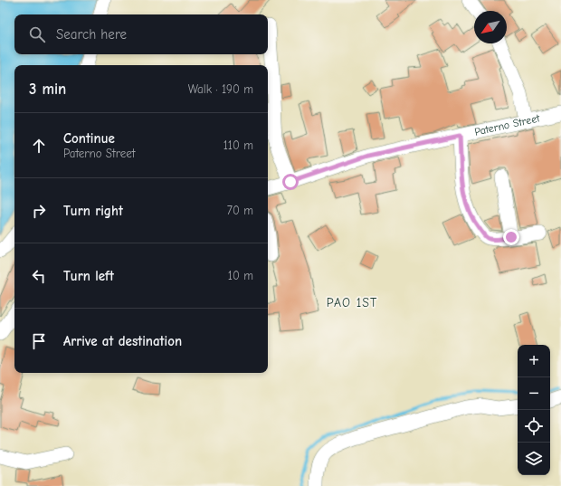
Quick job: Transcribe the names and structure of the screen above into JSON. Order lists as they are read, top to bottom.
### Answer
{
  "streets": {
    "street": ["Paterno Street"]
  },
  "districts": ["PAO 1ST"],
  "north": "bottom left",
  "page": {
    "search": "Search here",
    "heading": ["3 min", "Walk · 190 m"],
    "list": [
      ["Continue", "Paterno Street", "110 m"],
      ["Turn right", "70 m"],
      ["Turn left", "10 m"],
      "Arrive at destination"
    ],
    "map_buttons": ["+", "−"]
  }
}
